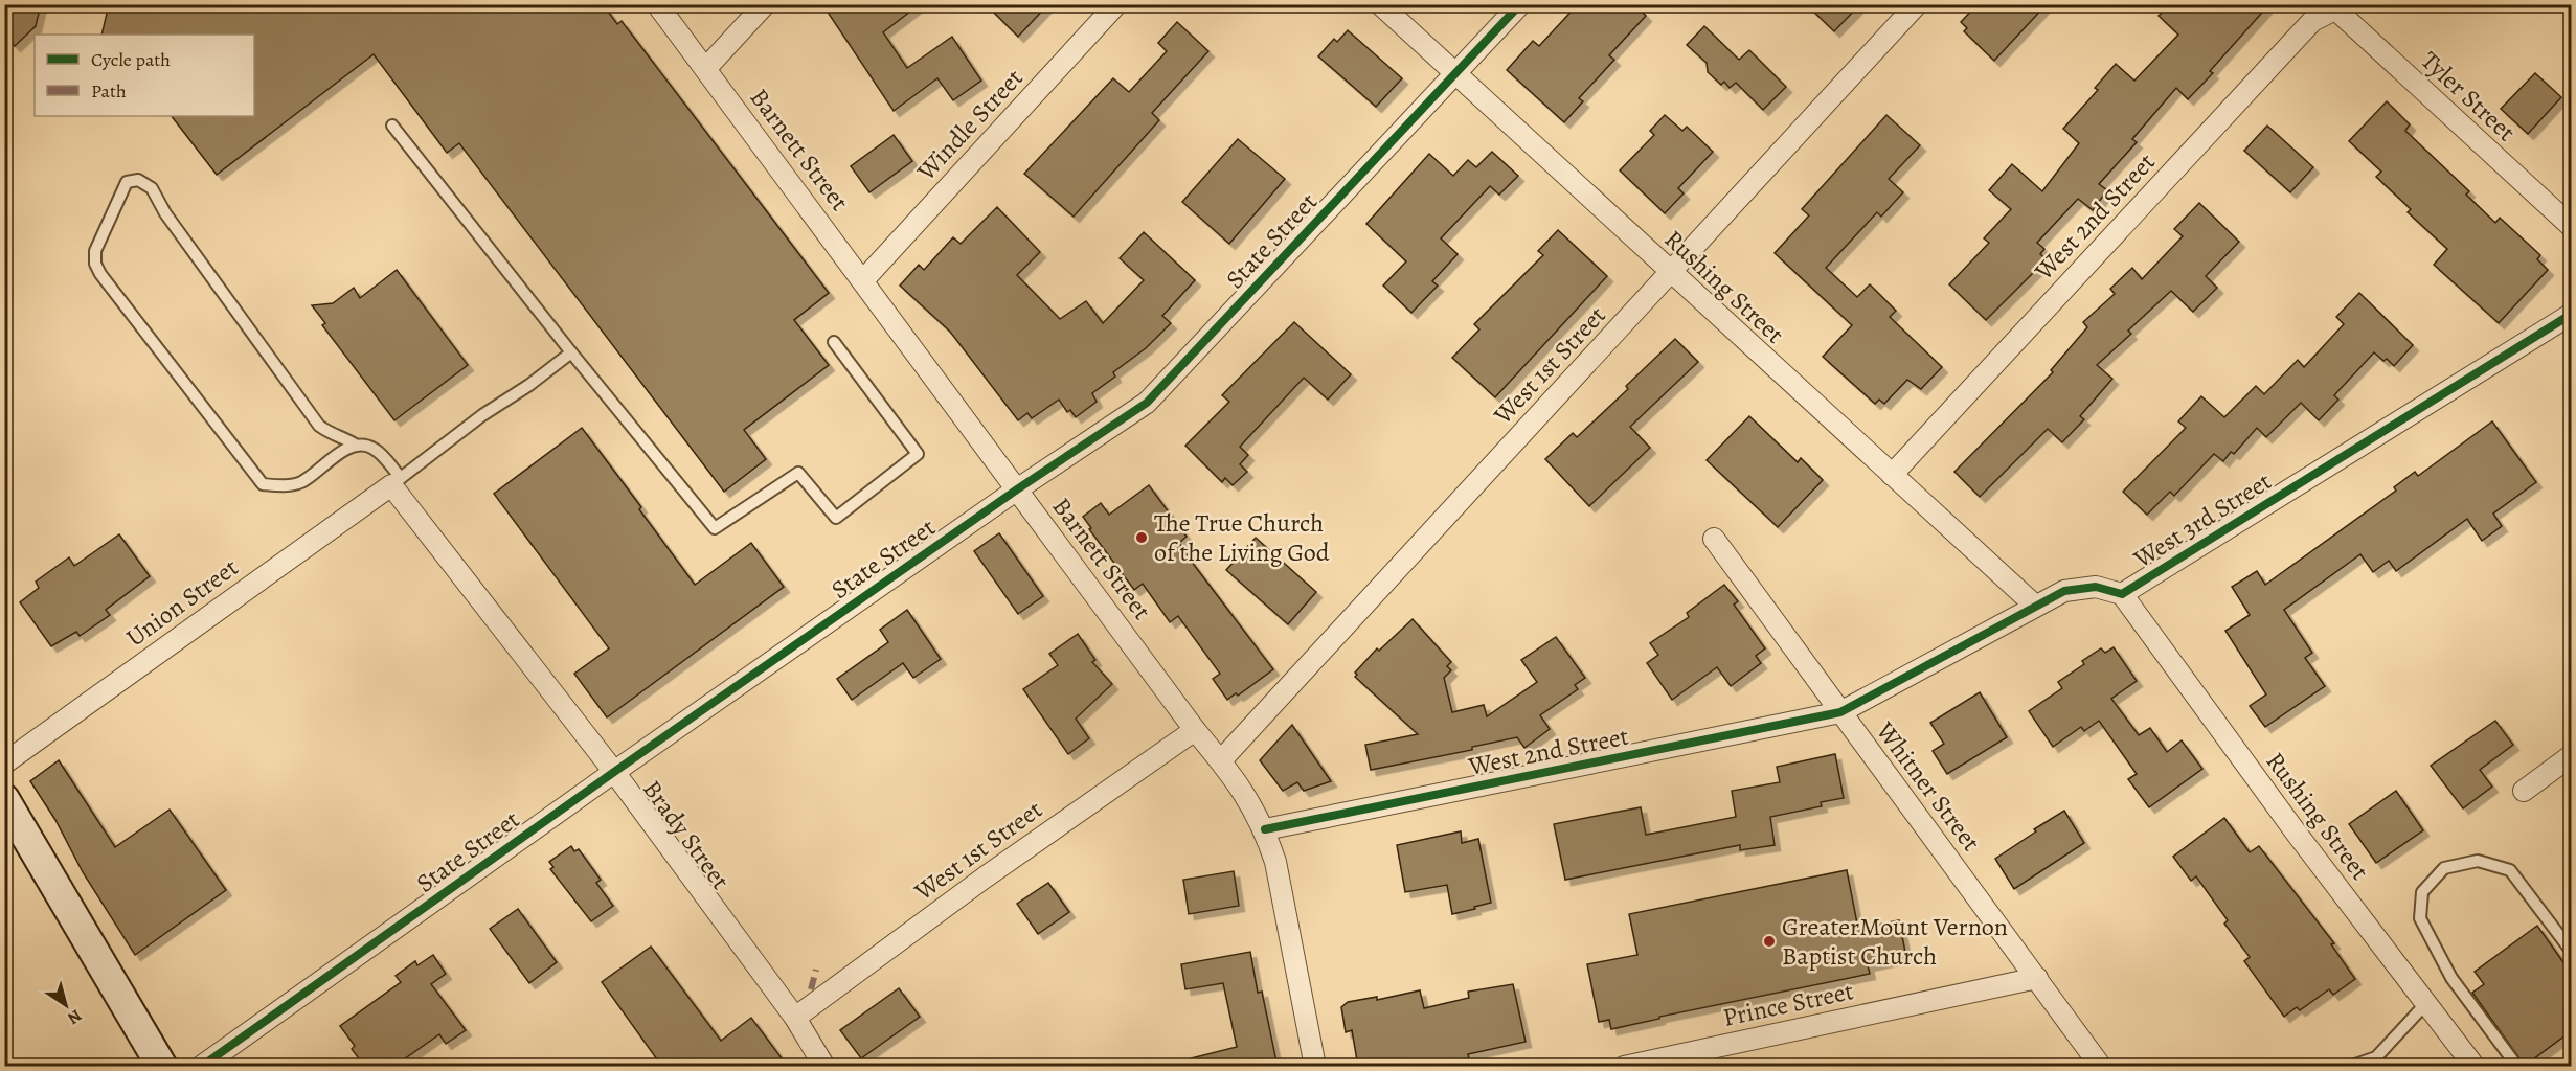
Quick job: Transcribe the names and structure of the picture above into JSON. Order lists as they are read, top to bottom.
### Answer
{
  "streets": {
    "street": [
      "Tyler Street",
      "Windle Street",
      "Barnett Street",
      "West 2nd Street",
      "State Street",
      "Rushing Street",
      "West 1st Street",
      "West 3rd Street",
      "Union Street",
      "Whitner Street",
      "Brady Street",
      "Prince Street"
    ]
  },
  "crossings": [
    ["Tyler Street", "West 2nd Street"],
    ["Windle Street", "Barnett Street"],
    ["Barnett Street", "West 2nd Street"],
    ["Barnett Street", "State Street"],
    ["Barnett Street", "West 1st Street"],
    ["West 2nd Street", "Rushing Street"],
    ["West 2nd Street", "West 3rd Street"],
    ["West 2nd Street", "Whitner Street"],
    ["State Street", "Rushing Street"],
    ["State Street", "Brady Street"],
    ["Rushing Street", "West 1st Street"],
    ["Rushing Street", "West 3rd Street"],
    ["West 1st Street", "Brady Street"],
    ["West 3rd Street", "Whitner Street"],
    ["Union Street", "Brady Street"],
    ["Whitner Street", "Prince Street"]
  ],
  "places": ["The True Church of the Living God", "GreaterMount Vernon Baptist Church"],
  "legend": ["Cycle path", "Path"],
  "north": "bottom right"
}
